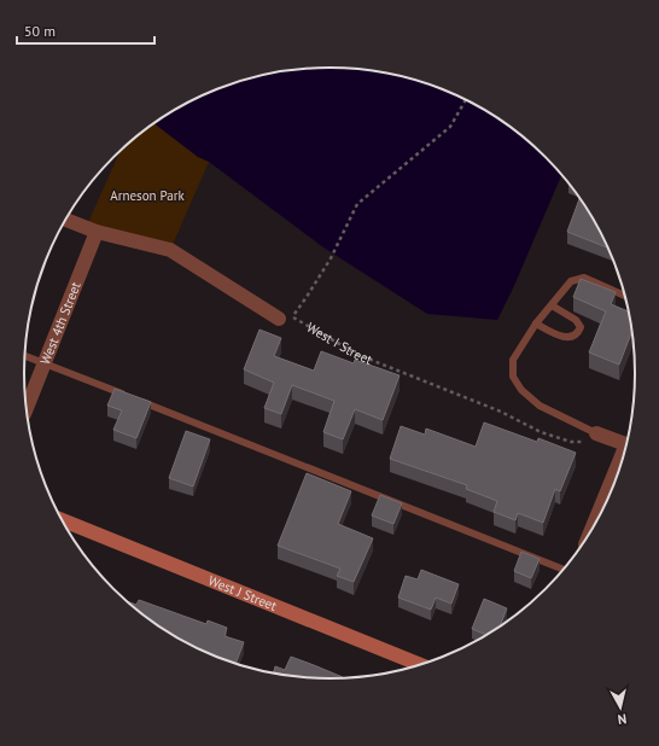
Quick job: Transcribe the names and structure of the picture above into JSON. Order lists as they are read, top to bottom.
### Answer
{
  "streets": {
    "street": ["West 4th Street", "West J Street"],
    "path": ["West I Street"]
  },
  "parks": ["Arneson Park"],
  "scale_bar": "50 m",
  "north": "bottom"
}
